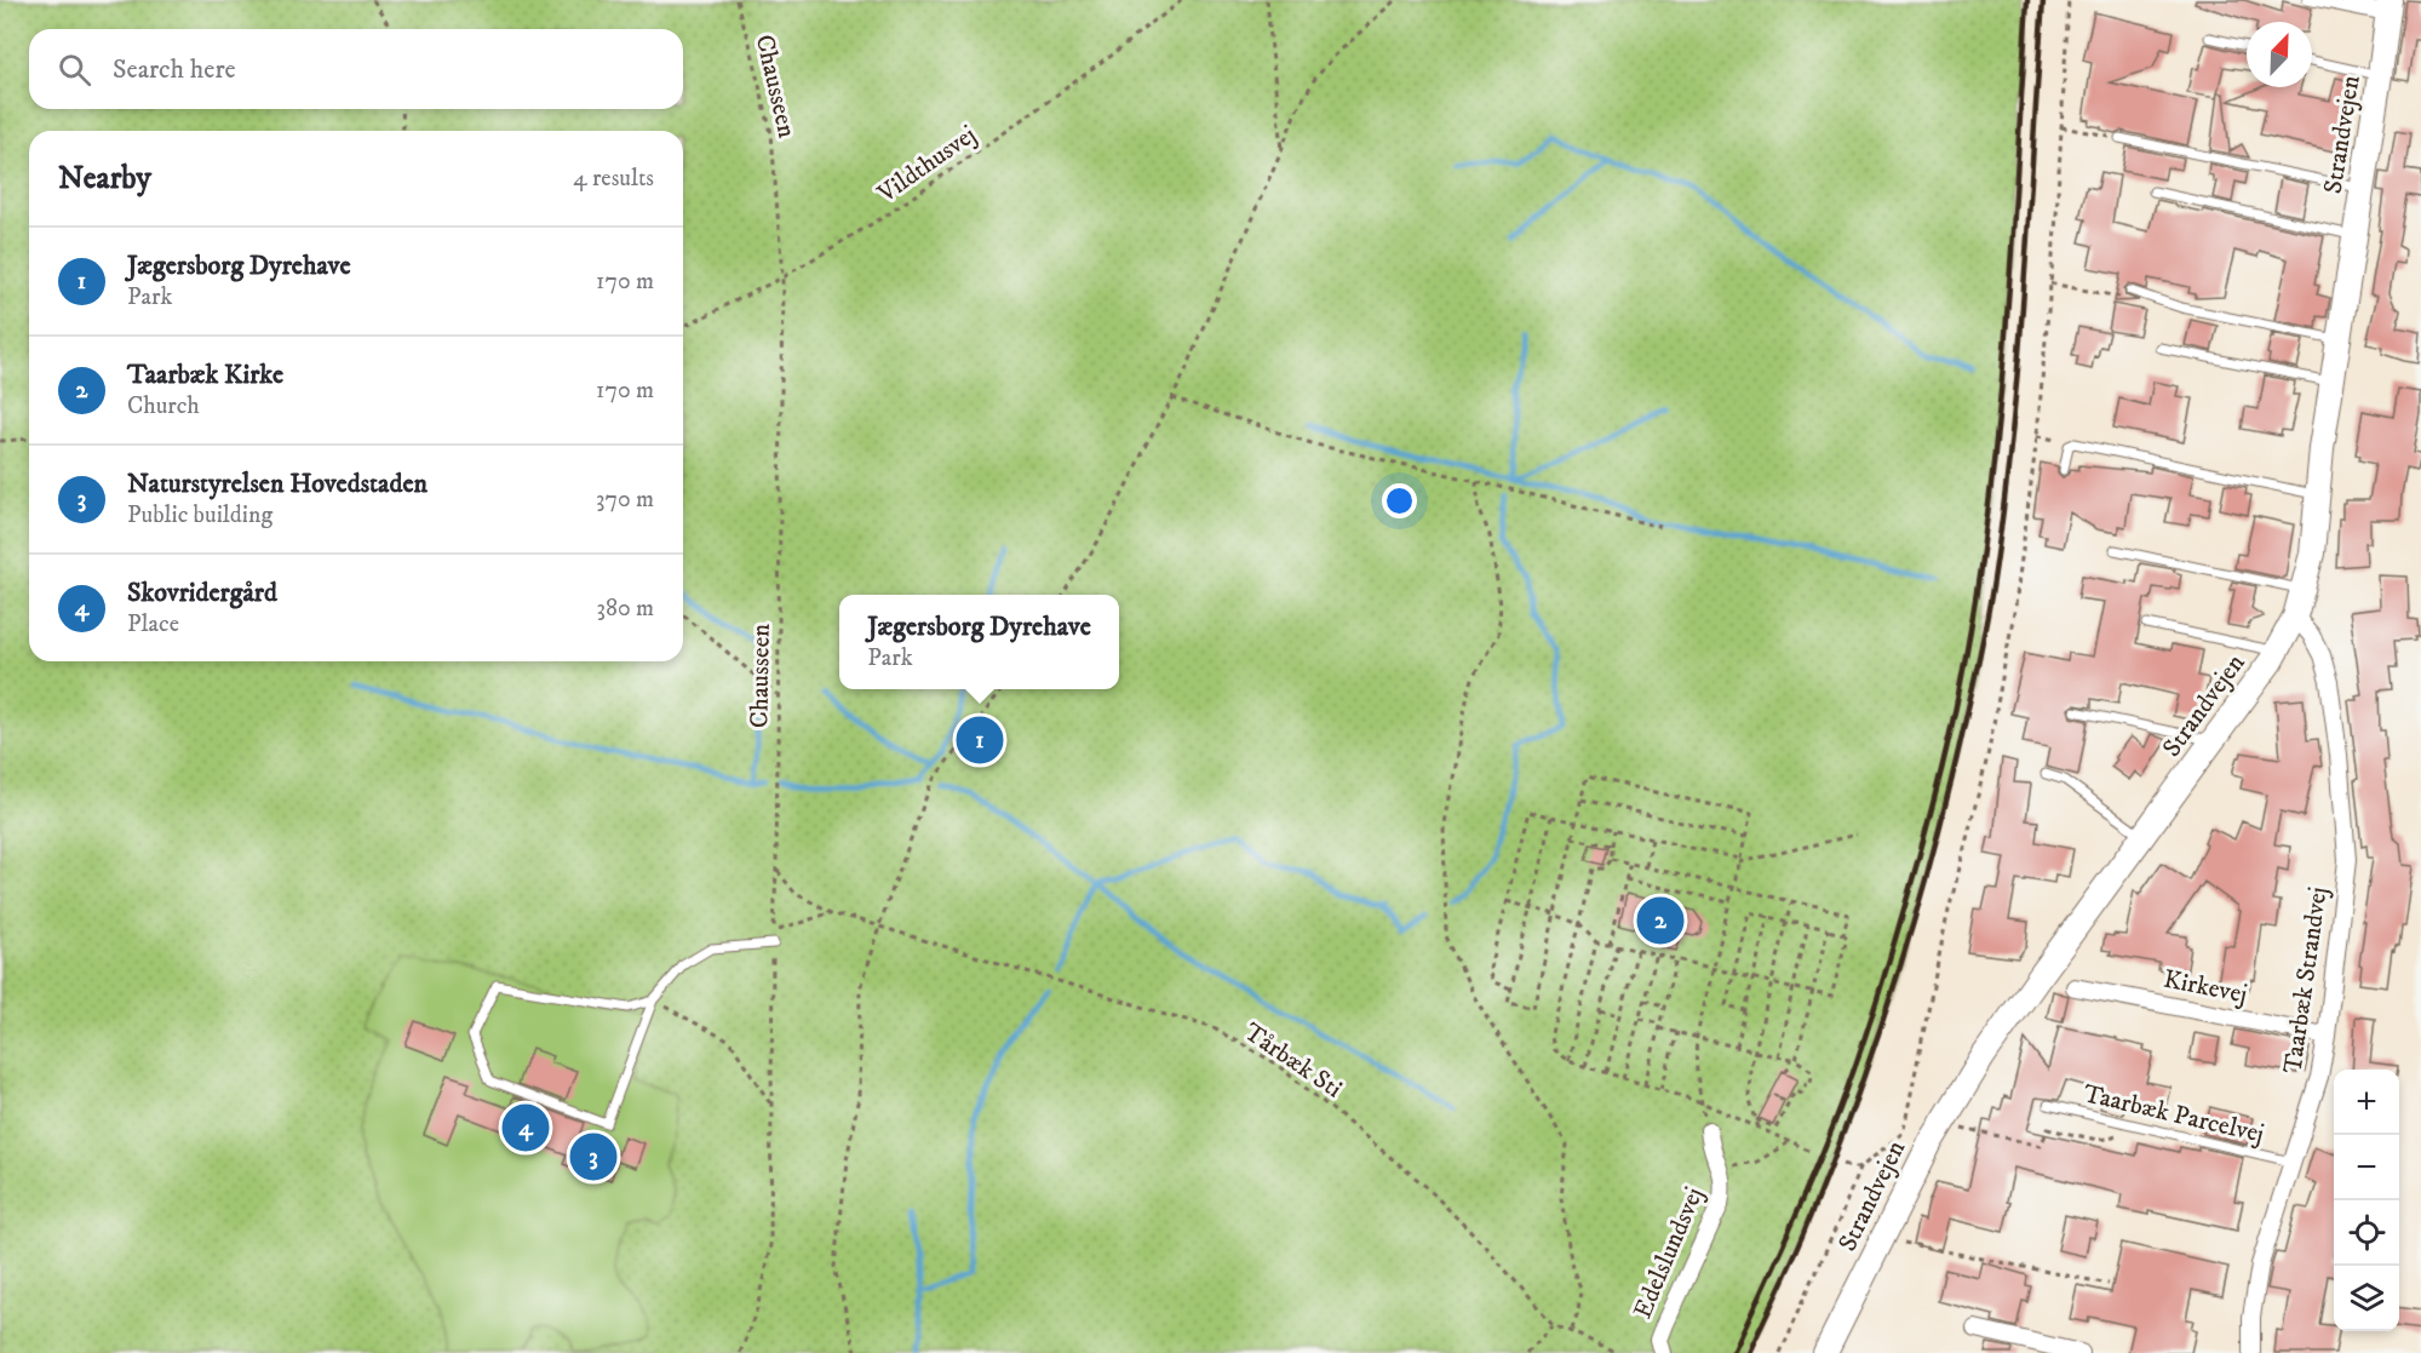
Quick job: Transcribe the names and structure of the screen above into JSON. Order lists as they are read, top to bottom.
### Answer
{
  "streets": {
    "main road": ["Strandvejen"],
    "street": ["Taarbæk Strandvej", "Kirkevej", "Edelslundsvej"],
    "lane": ["Taarbæk Parcelvej"],
    "path": ["Chausseen", "Vildthusvej", "Tårbæk Sti"]
  },
  "crossings": [
    ["Chausseen", "Vildthusvej"],
    ["Chausseen", "Tårbæk Sti"],
    ["Strandvejen", "Taarbæk Strandvej"],
    ["Taarbæk Strandvej", "Kirkevej"],
    ["Taarbæk Strandvej", "Taarbæk Parcelvej"]
  ],
  "north": "top right",
  "page": {
    "search": "Search here",
    "heading": ["Nearby", "4 results"],
    "list": [
      {
        "mark": "1",
        "name": "Jægersborg Dyrehave",
        "note": "Park",
        "value": "170 m"
      },
      {
        "mark": "2",
        "name": "Taarbæk Kirke",
        "note": "Church",
        "value": "170 m"
      },
      {
        "mark": "3",
        "name": "Naturstyrelsen Hovedstaden",
        "note": "Public building",
        "value": "370 m"
      },
      {
        "mark": "4",
        "name": "Skovridergård",
        "note": "Place",
        "value": "380 m"
      }
    ],
    "popup": ["Jægersborg Dyrehave", "Park"],
    "pins": [
      "1",
      "2",
      "4",
      "3"
    ],
    "map_buttons": ["+", "−"]
  }
}
